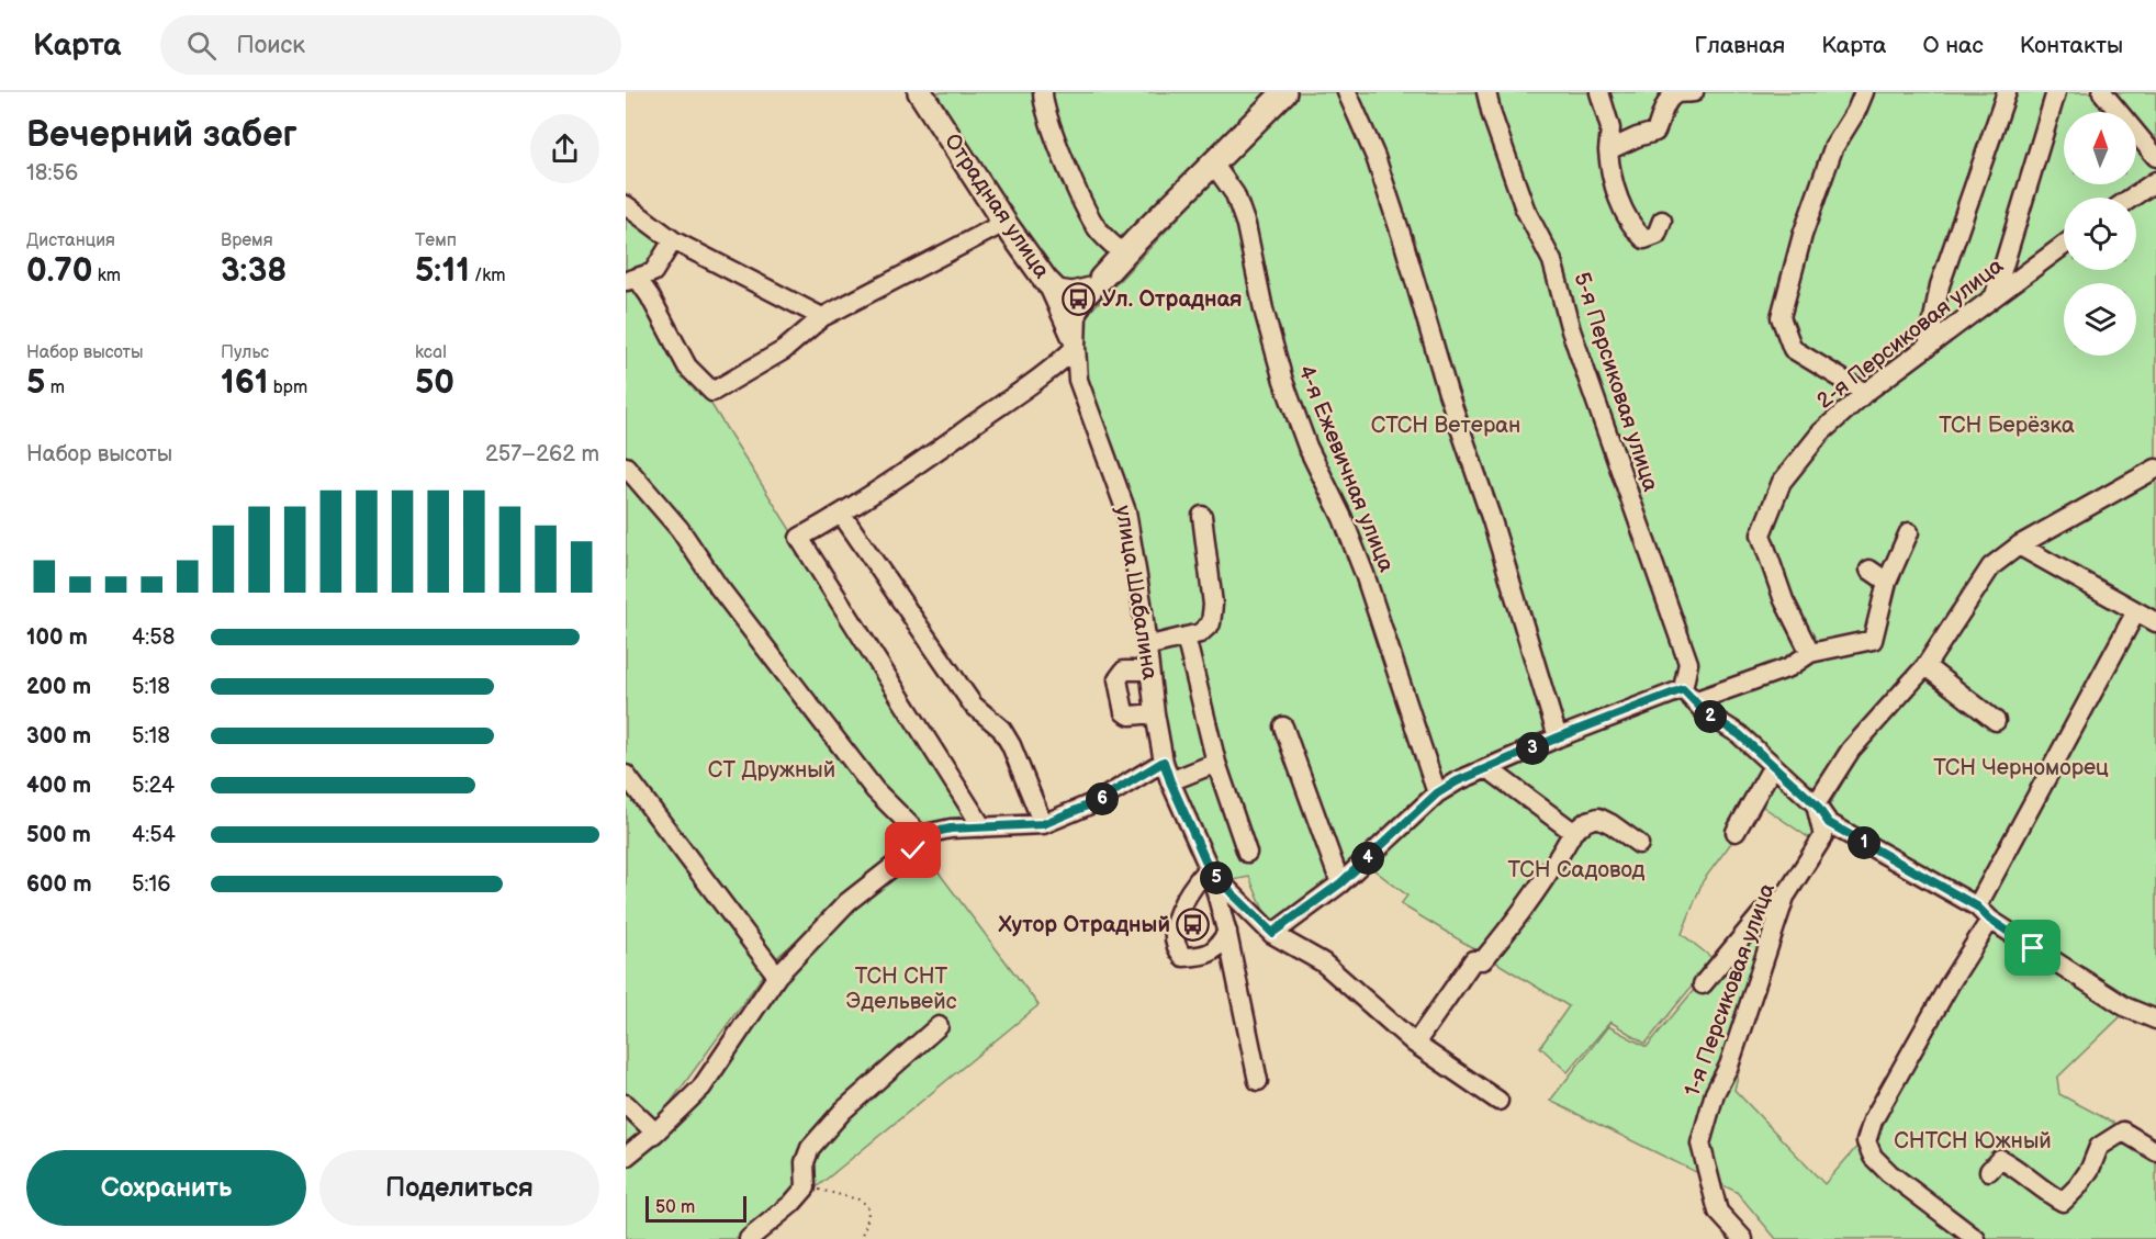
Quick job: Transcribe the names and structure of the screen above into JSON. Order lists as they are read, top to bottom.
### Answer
{
  "streets": {
    "main road": ["Отрадная улица", "улица Шабалина"],
    "street": [
      "2-я Персиковая улица",
      "5-я Персиковая улица",
      "4-я Ежевичная улица",
      "1-я Персиковая улица"
    ]
  },
  "crossings": [
    ["Отрадная улица", "улица Шабалина"],
    ["4-я Ежевичная улица", "улица Шабалина"]
  ],
  "parks": [
    "СТСН Ветеран",
    "ТСН Берёзка",
    "ТСН Черноморец",
    "СТ Дружный",
    "ТСН Садовод",
    "ТСН СНТ Эдельвейс",
    "СНТСН Южный"
  ],
  "places": {
    "bus stop": ["Ул. Отрадная", "Хутор Отрадный"]
  },
  "scale_bar": "50 m",
  "north": "top",
  "page": {
    "header": "Карта",
    "search": "Поиск",
    "nav": [
      "Главная",
      "Карта",
      "О нас",
      "Контакты"
    ],
    "heading": ["Вечерний забег", "18:56"],
    "stats": [
      ["Дистанция", "0.70 km"],
      ["Время", "3:38"],
      ["Темп", "5:11 /km"],
      ["Набор высоты", "5 m"],
      ["Пульс", "161 bpm"],
      ["kcal", "50"]
    ],
    "chart": ["Набор высоты", "257–262 m"],
    "list": [
      {
        "name": "100 m",
        "note": "4:58"
      },
      {
        "name": "200 m",
        "note": "5:18"
      },
      {
        "name": "300 m",
        "note": "5:18"
      },
      {
        "name": "400 m",
        "note": "5:24"
      },
      {
        "name": "500 m",
        "note": "4:54"
      },
      {
        "name": "600 m",
        "note": "5:16"
      }
    ],
    "pins": [
      "2",
      "3",
      "6",
      "1",
      "4",
      "5"
    ],
    "buttons": ["Сохранить", "Поделиться"],
    "scale": "50 m"
  }
}
